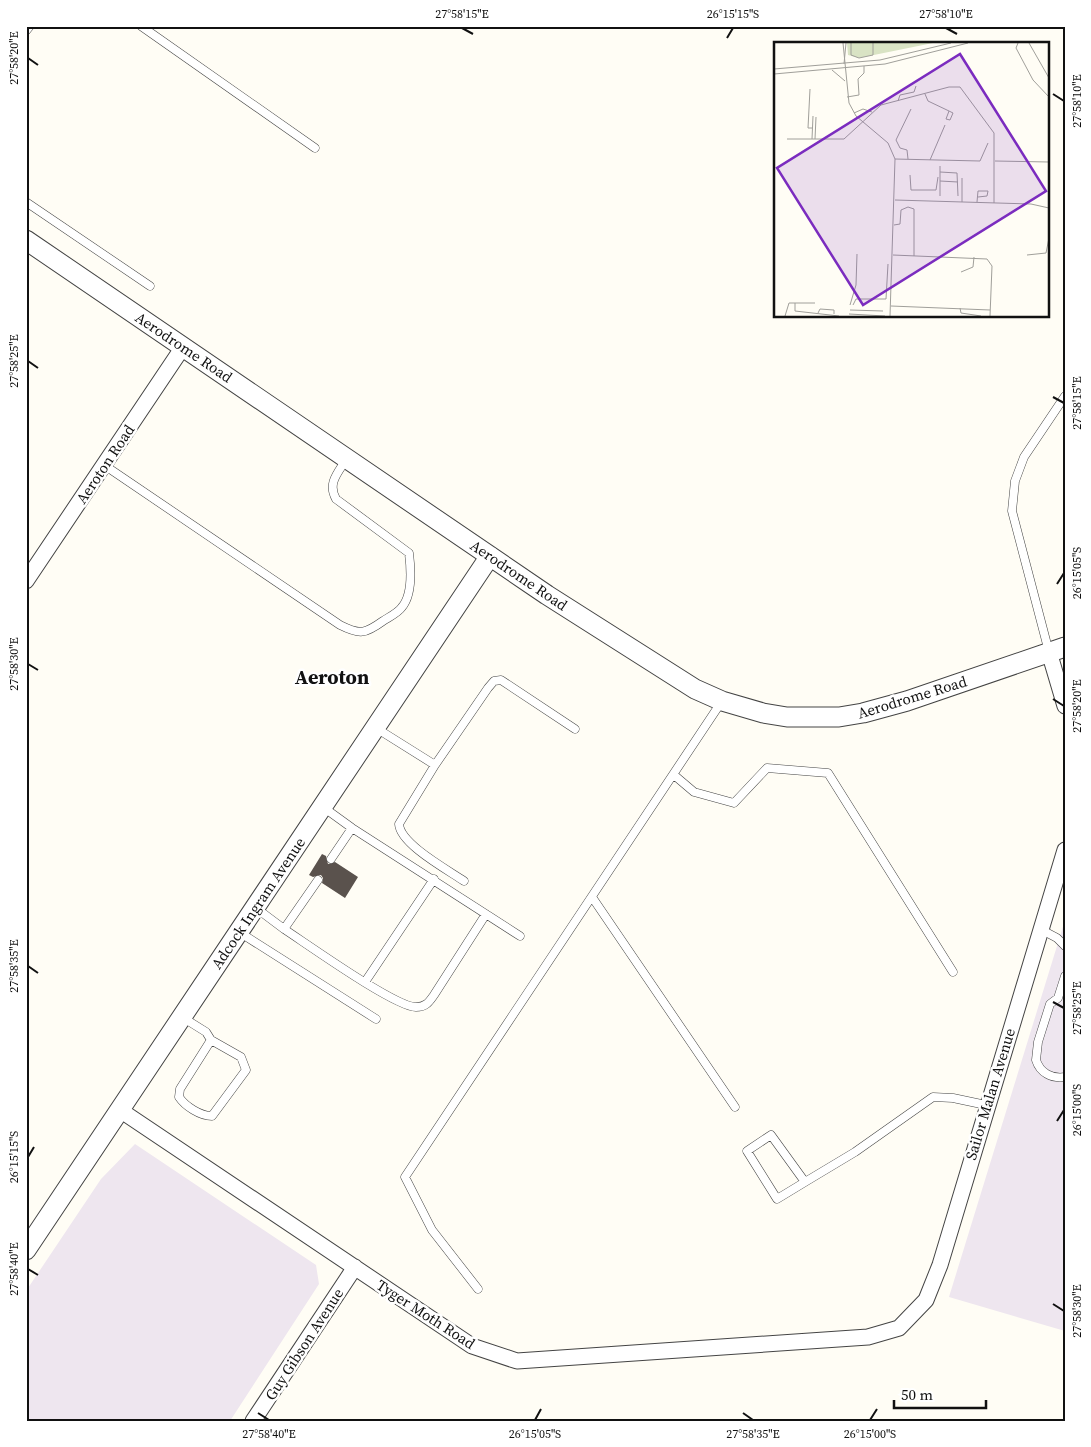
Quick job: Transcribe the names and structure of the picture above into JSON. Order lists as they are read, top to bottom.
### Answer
{
  "streets": {
    "street": [
      "Aerodrome Road",
      "Aeroton Road",
      "Adcock Ingram Avenue",
      "Sailor Malan Avenue",
      "Tyger Moth Road",
      "Guy Gibson Avenue"
    ]
  },
  "crossings": [
    ["Aerodrome Road", "Aeroton Road"],
    ["Aerodrome Road", "Adcock Ingram Avenue"],
    ["Adcock Ingram Avenue", "Tyger Moth Road"],
    ["Sailor Malan Avenue", "Tyger Moth Road"],
    ["Tyger Moth Road", "Guy Gibson Avenue"]
  ],
  "districts": ["Aeroton"],
  "scale_bar": "50 m",
  "coordinates": [
    "27°58'15\"E",
    "26°15'15\"S",
    "27°58'10\"E",
    "27°58'20\"E",
    "27°58'25\"E",
    "26°15'05\"S",
    "27°58'30\"E",
    "27°58'35\"E",
    "26°15'00\"S",
    "27°58'40\"E"
  ]
}
